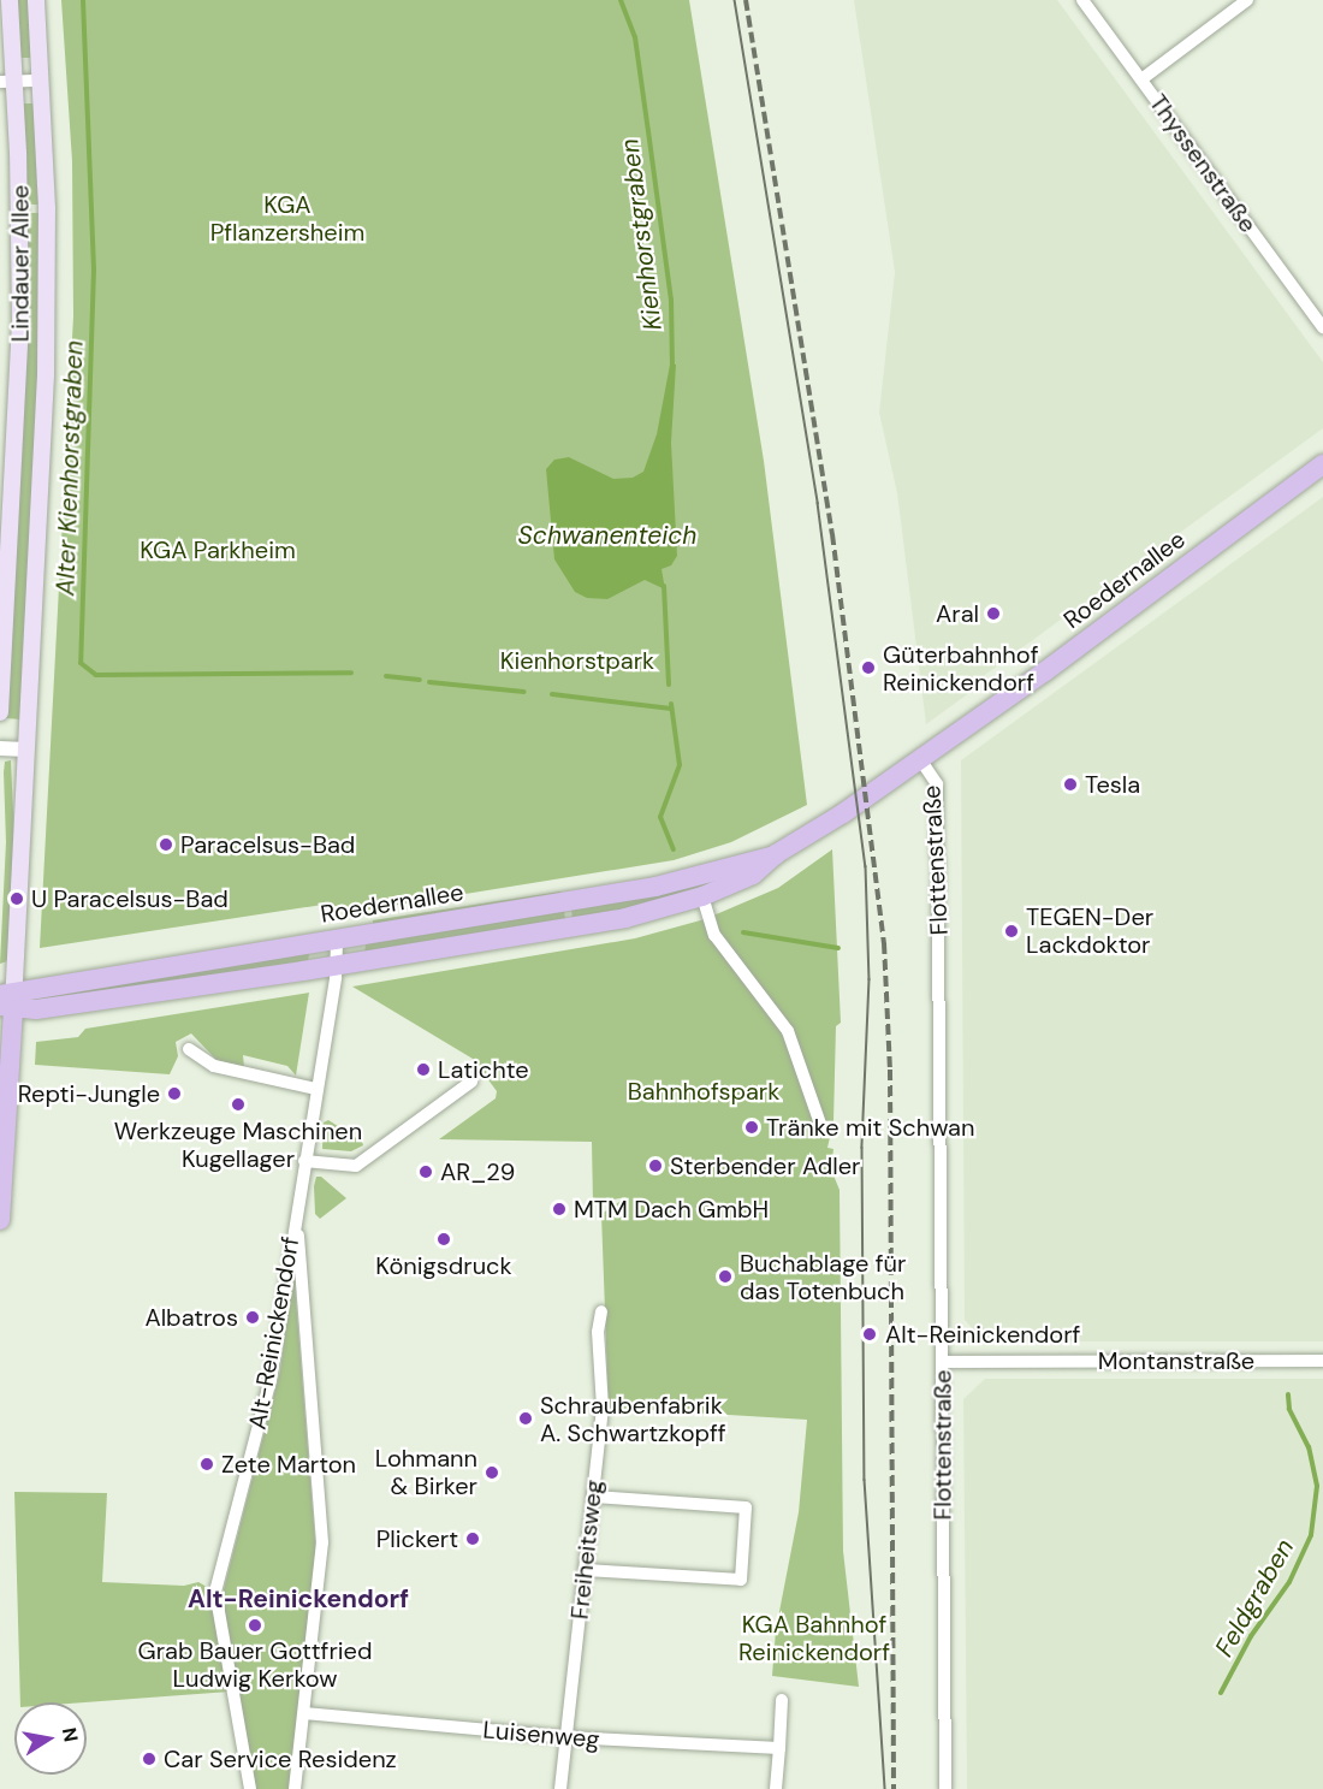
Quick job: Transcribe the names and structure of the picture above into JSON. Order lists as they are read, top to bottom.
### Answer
{
  "streets": {
    "main road": ["Lindauer Allee", "Roedernallee"],
    "street": [
      "Thyssenstraße",
      "Flottenstraße",
      "Alt-Reinickendorf",
      "Montanstraße",
      "Freiheitsweg",
      "Luisenweg"
    ]
  },
  "crossings": [
    ["Lindauer Allee", "Roedernallee"],
    ["Roedernallee", "Flottenstraße"],
    ["Roedernallee", "Alt-Reinickendorf"],
    ["Flottenstraße", "Montanstraße"],
    ["Alt-Reinickendorf", "Luisenweg"],
    ["Freiheitsweg", "Luisenweg"]
  ],
  "districts": ["Alt-Reinickendorf"],
  "water": [
    "Kienhorstgraben",
    "Alter Kienhorstgraben",
    "Schwanenteich",
    "Feldgraben"
  ],
  "parks": [
    "KGA Pflanzersheim",
    "KGA Parkheim",
    "Kienhorstpark",
    "Bahnhofspark",
    "KGA Bahnhof Reinickendorf"
  ],
  "places": [
    "Aral",
    "Güterbahnhof Reinickendorf",
    "Tesla",
    "Paracelsus-Bad",
    "U Paracelsus-Bad",
    "TEGEN-Der Lackdoktor",
    "Latichte",
    "Repti-Jungle",
    "Werkzeuge Maschinen Kugellager",
    "Tränke mit Schwan",
    "Sterbender Adler",
    "AR_29",
    "MTM Dach GmbH",
    "Königsdruck",
    "Buchablage für das Totenbuch",
    "Albatros",
    "Alt-Reinickendorf",
    "Schraubenfabrik A. Schwartzkopff",
    "Zete Marton",
    "Lohmann & Birker",
    "Plickert",
    "Grab Bauer Gottfried Ludwig Kerkow",
    "Car Service Residenz"
  ],
  "north": "right"
}
